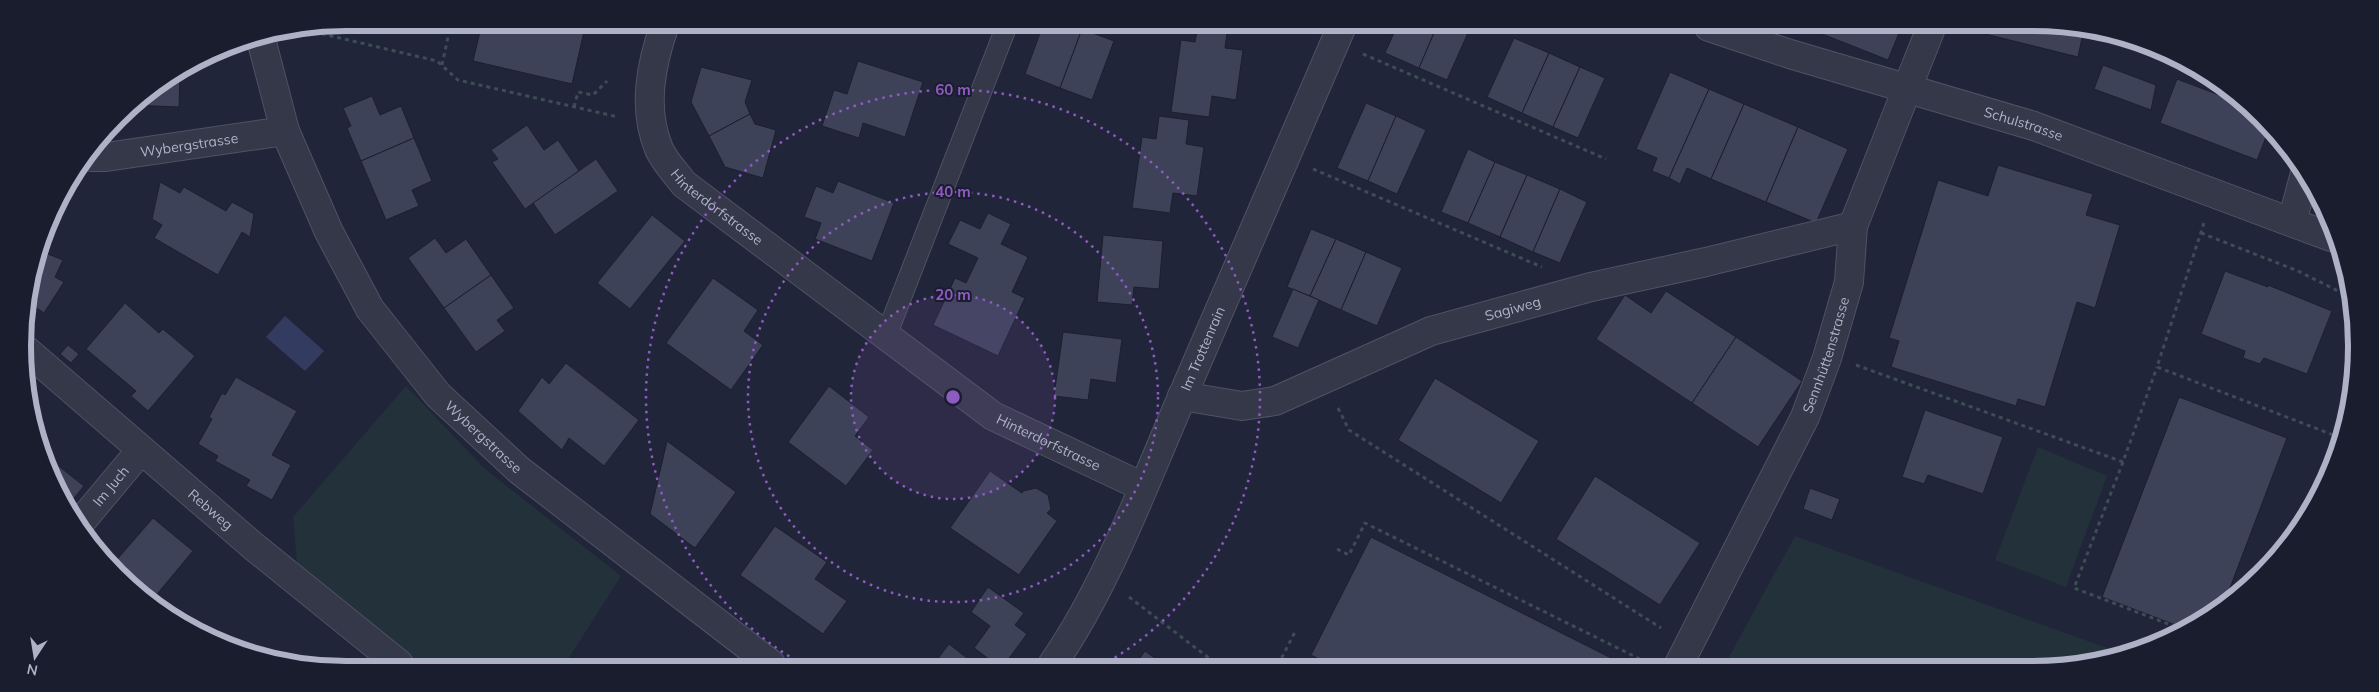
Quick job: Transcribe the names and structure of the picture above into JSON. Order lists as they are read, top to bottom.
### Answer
{
  "streets": {
    "street": [
      "Schulstrasse",
      "Wybergstrasse",
      "Hinterdorfstrasse",
      "Sagiweg",
      "Im Trottenrain",
      "Sennhüttenstrasse",
      "Im Juch",
      "Rebweg"
    ]
  },
  "crossings": [
    ["Schulstrasse", "Sennhüttenstrasse"],
    ["Hinterdorfstrasse", "Im Trottenrain"],
    ["Sagiweg", "Im Trottenrain"],
    ["Sagiweg", "Sennhüttenstrasse"],
    ["Im Juch", "Rebweg"]
  ],
  "north": "bottom",
  "rings": ["60 m", "40 m", "20 m"]
}
